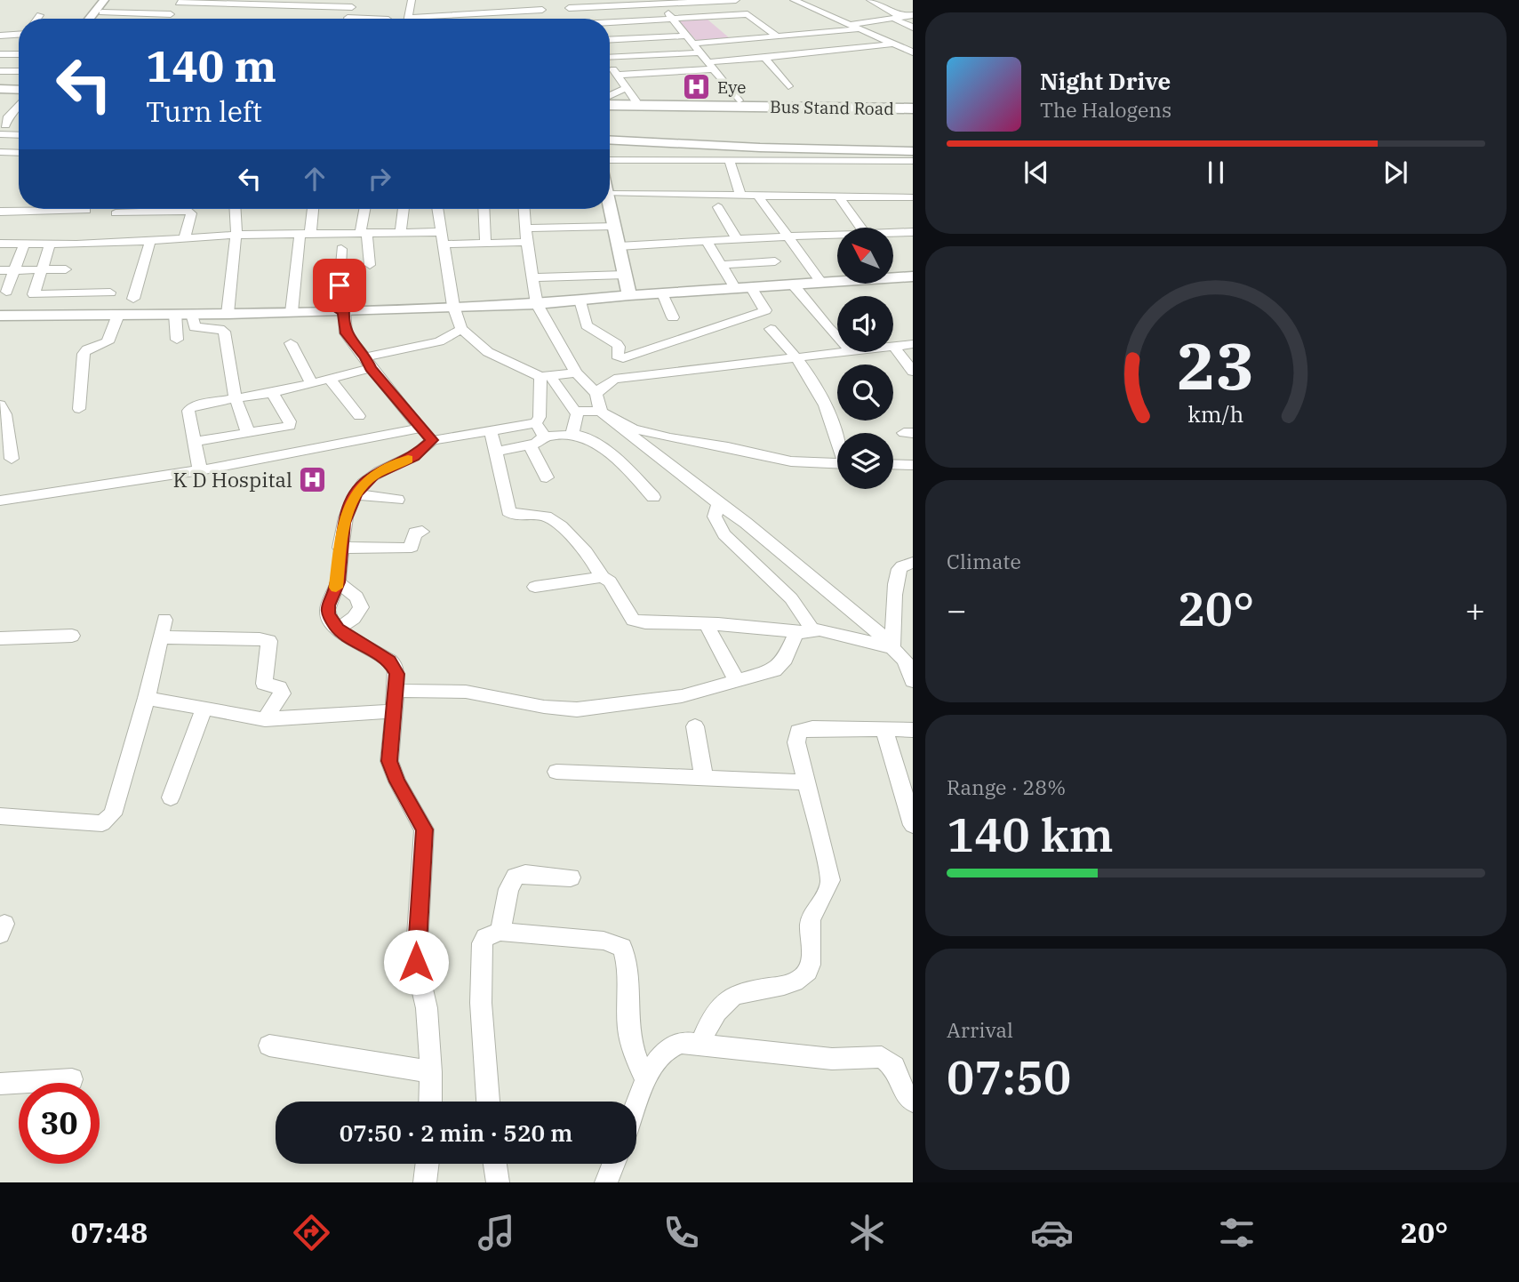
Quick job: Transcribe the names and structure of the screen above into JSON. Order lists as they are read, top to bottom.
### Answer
{
  "streets": {
    "main road": ["Bus Stand Road"]
  },
  "places": {
    "hospital": ["Eye", "K D Hospital"]
  },
  "north": "top left",
  "page": {
    "turn": ["140 m", "Turn left"],
    "song": ["Night Drive", "The Halogens"],
    "tile": [
      "Climate",
      ["Range · 28%", "140 km"],
      ["Arrival", "07:50"]
    ],
    "heat": ["−", "20°", "+"],
    "limit": "30",
    "trip": "07:50 · 2 min · 520 m",
    "tabs": ["07:48", "20°"],
    "gauge": ["23", "km/h"]
  }
}
